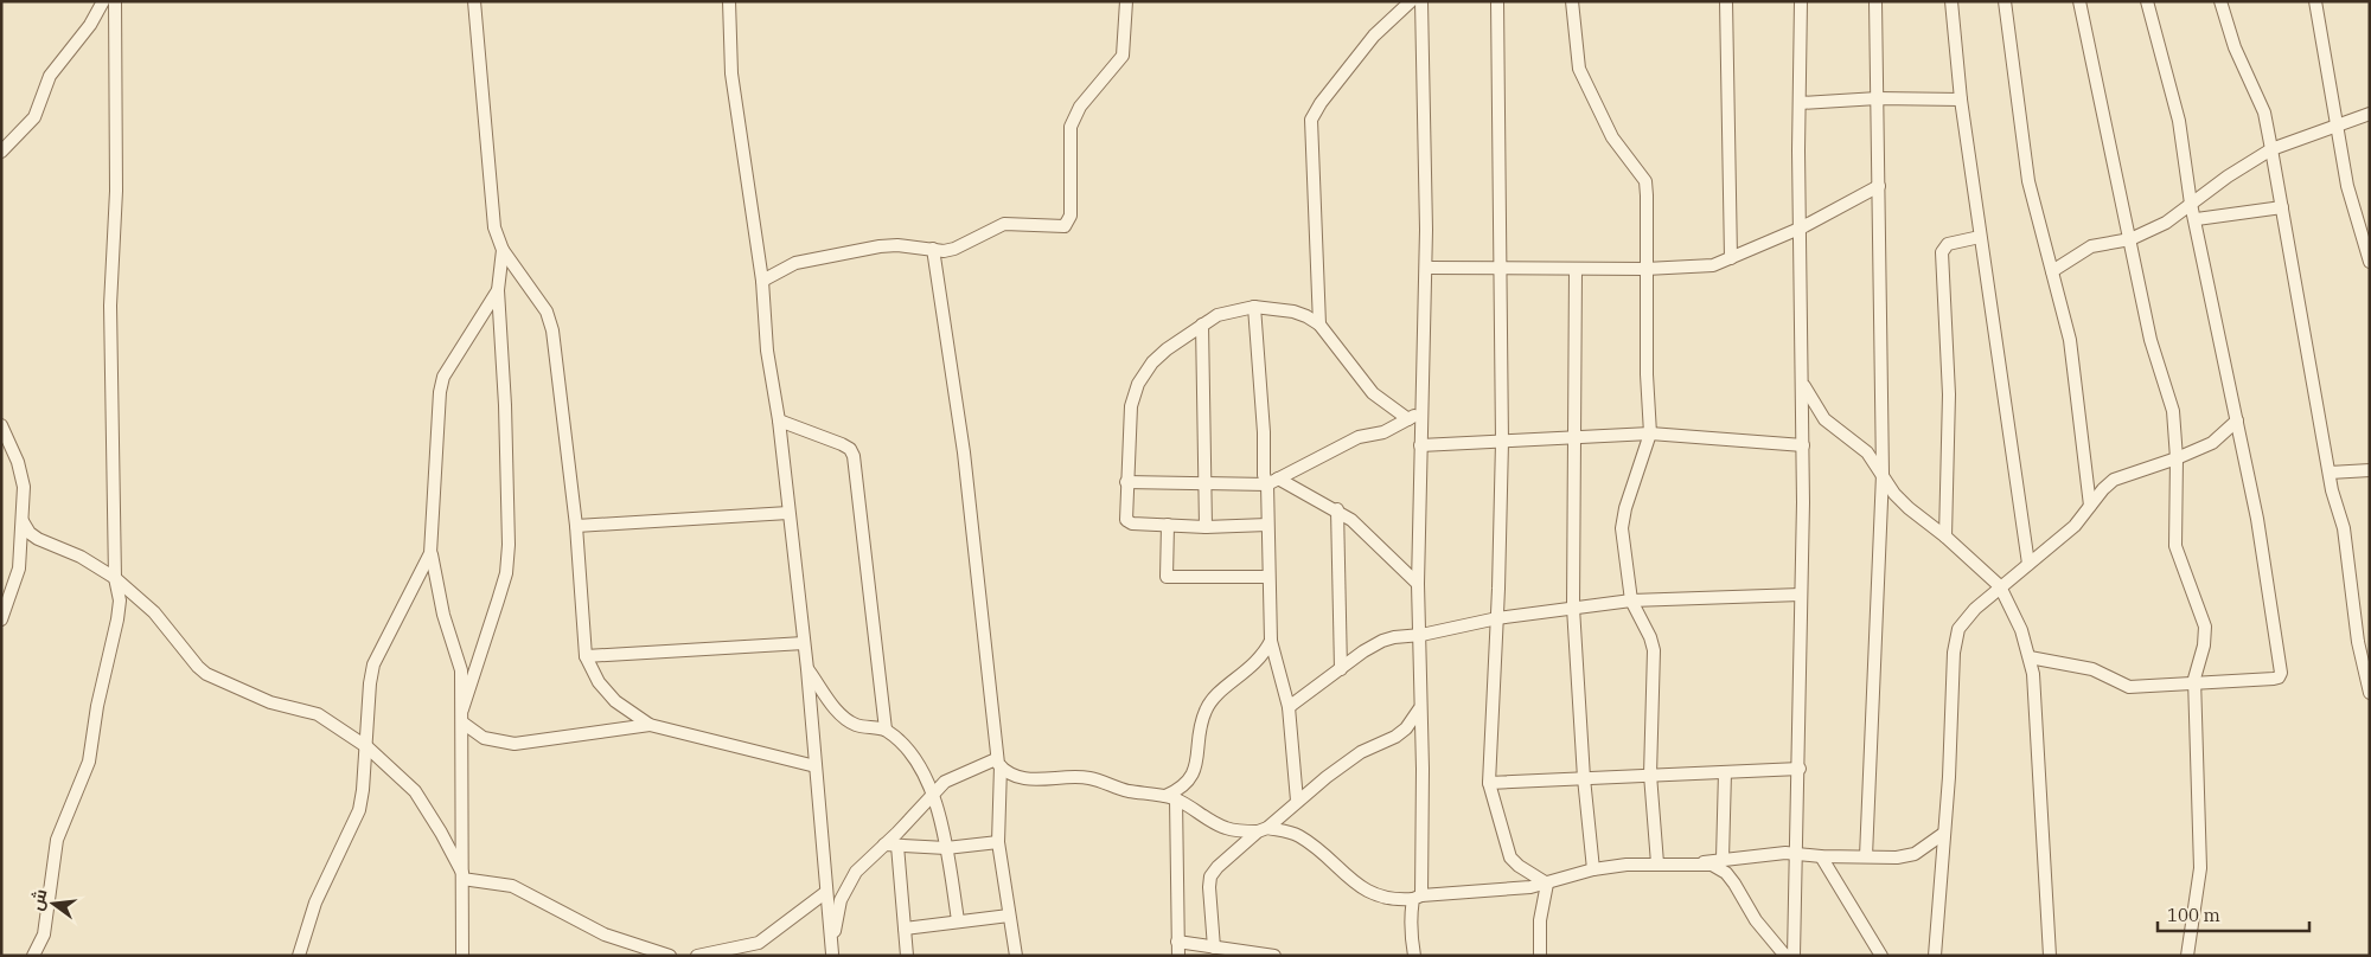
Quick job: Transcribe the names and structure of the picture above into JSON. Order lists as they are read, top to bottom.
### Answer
{
  "scale_bar": "100 m",
  "north": "left"
}
